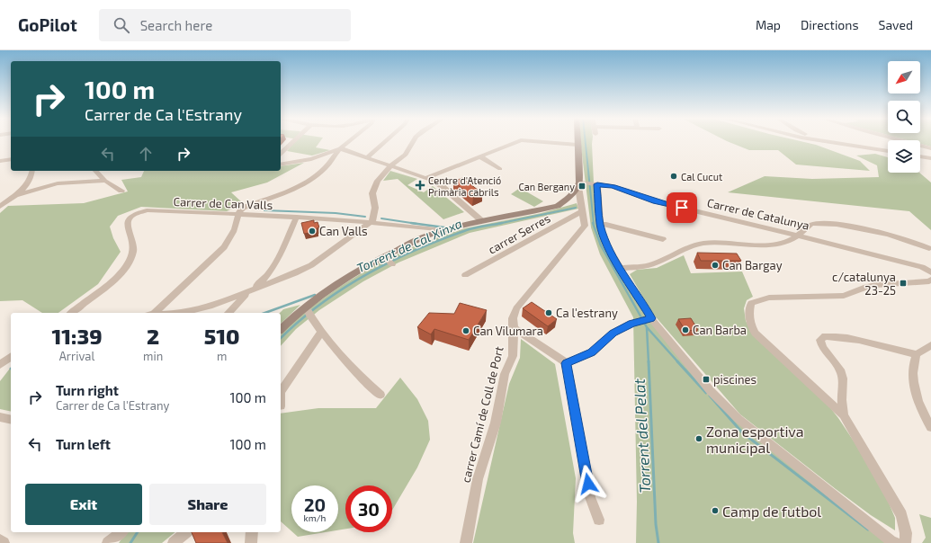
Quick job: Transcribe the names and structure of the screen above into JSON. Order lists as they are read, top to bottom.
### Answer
{
  "streets": {
    "street": [
      "Carrer de Can Valls",
      "Carrer de Catalunya",
      "carrer Serres",
      "carrer Camí de Coll de Port"
    ]
  },
  "crossings": [
    ["Carrer de Catalunya", "carrer Camí de Coll de Port"],
    ["carrer Serres", "carrer Camí de Coll de Port"]
  ],
  "water": ["Torrent de Cal Xinxa", "Torrent del Pelat"],
  "places": {
    "other": [
      "Cal Cucut",
      "Can Valls",
      "Can Bargay",
      "Ca l'estrany",
      "Can Barba",
      "Can Vilumara",
      "Zona esportiva municipal",
      "Camp de futbol"
    ],
    "health": ["Centre d'Atenció Primària cabrils"],
    "transit": ["Can Bergany", "c/catalunya 23-25", "piscines"]
  },
  "north": "bottom left",
  "page": {
    "header": "GoPilot",
    "search": "Search here",
    "nav": ["Map", "Directions", "Saved"],
    "turn": ["100 m", "Carrer de Ca l'Estrany"],
    "eta": [
      "11:39",
      "Arrival",
      "2",
      "min",
      "510",
      "m"
    ],
    "list": [
      {
        "name": "Turn right",
        "note": "Carrer de Ca l'Estrany",
        "value": "100 m"
      },
      {
        "name": "Turn left",
        "value": "100 m"
      }
    ],
    "buttons": ["Exit", "Share"],
    "speed": "20 km/h",
    "limit": "30"
  }
}
